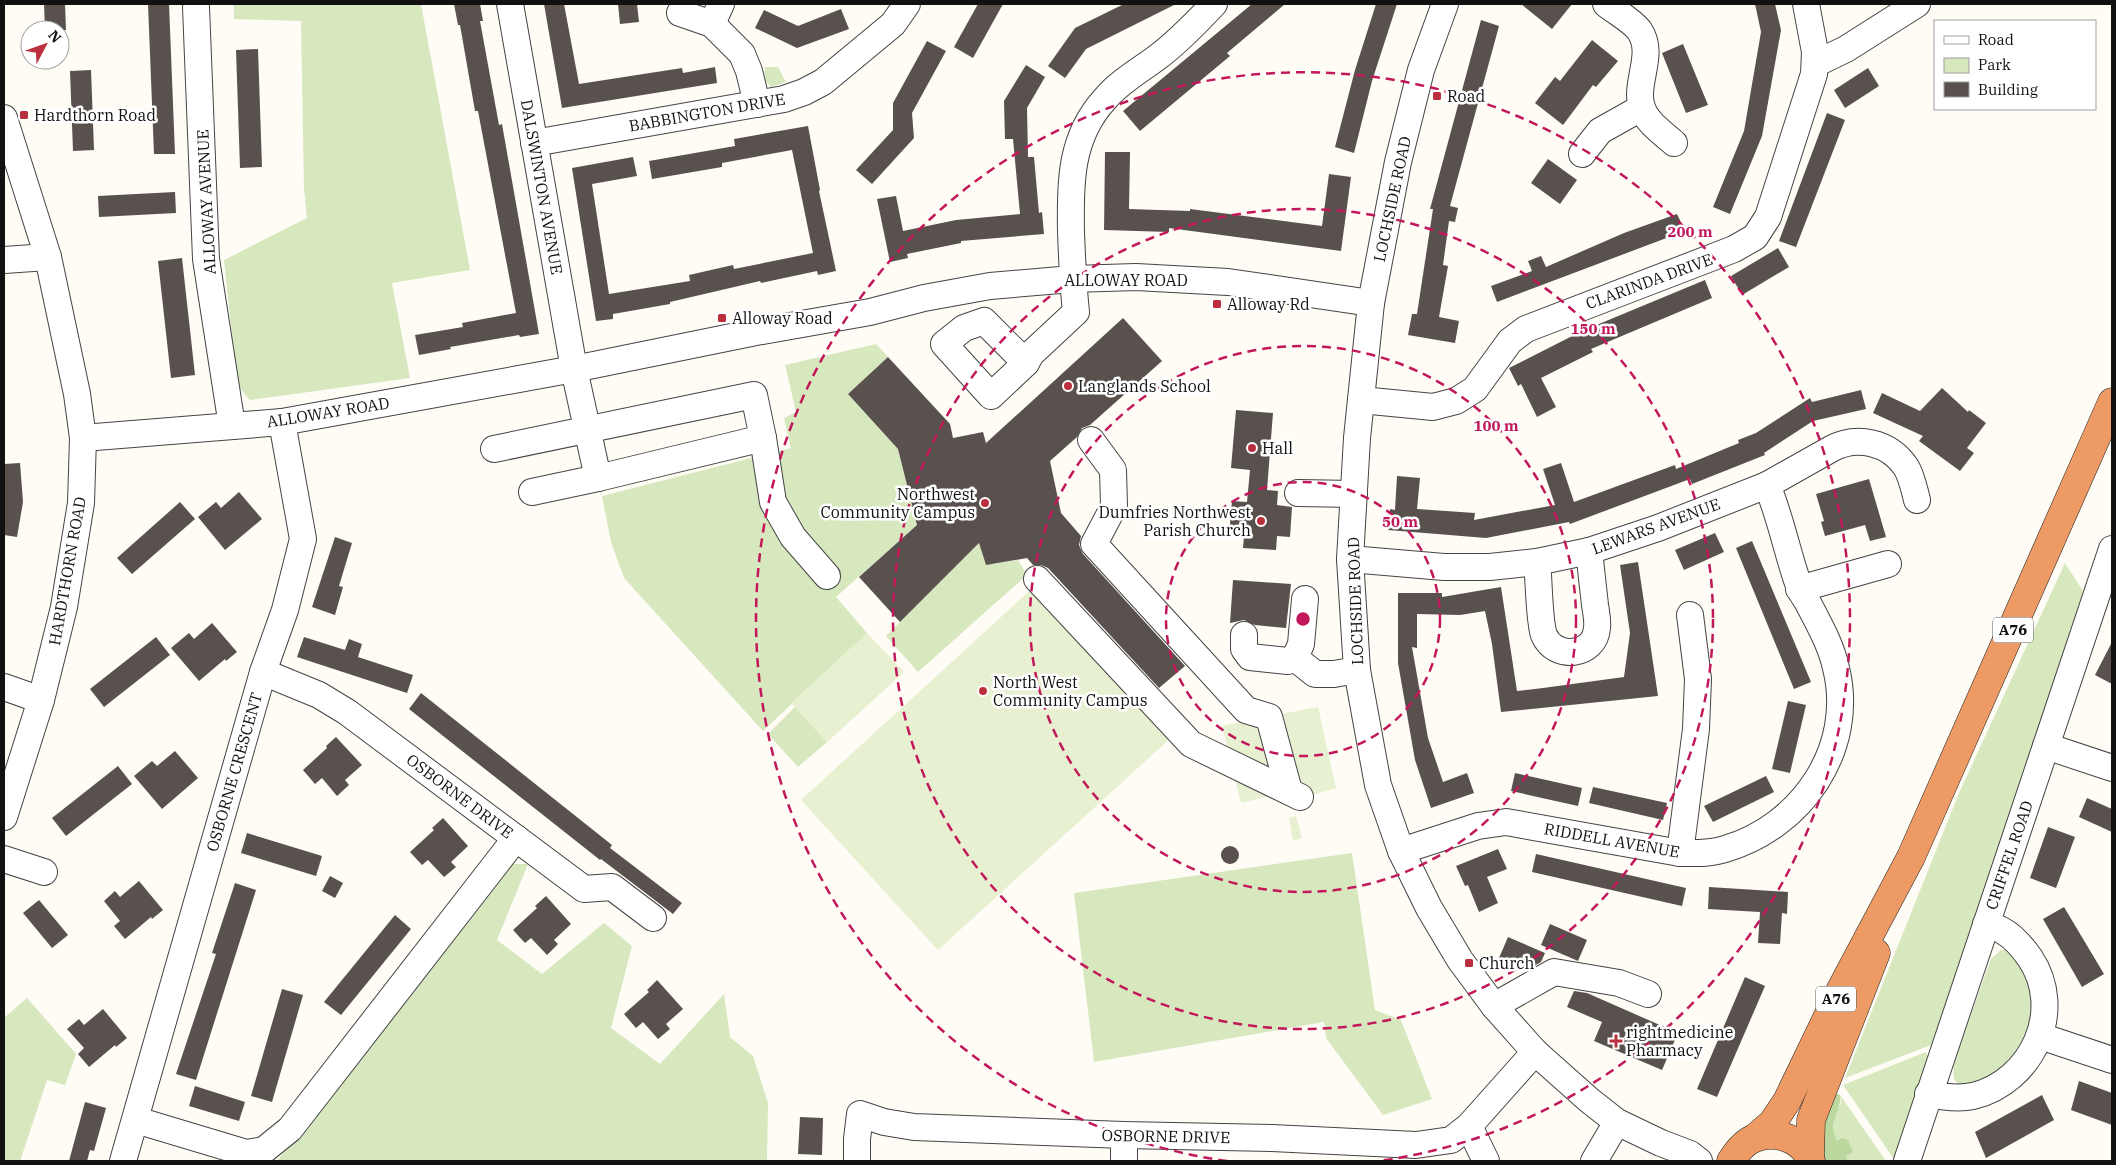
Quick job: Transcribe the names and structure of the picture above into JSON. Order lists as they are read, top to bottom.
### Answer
{
  "streets": {
    "highway": ["A76"],
    "street": [
      "BABBINGTON DRIVE",
      "DALSWINTON AVENUE",
      "LOCHSIDE ROAD",
      "ALLOWAY AVENUE",
      "ALLOWAY ROAD",
      "CLARINDA DRIVE",
      "LEWARS AVENUE",
      "HARDTHORN ROAD",
      "OSBORNE CRESCENT",
      "OSBORNE DRIVE",
      "RIDDELL AVENUE",
      "CRIFFEL ROAD"
    ]
  },
  "crossings": [
    ["BABBINGTON DRIVE", "DALSWINTON AVENUE"],
    ["DALSWINTON AVENUE", "ALLOWAY ROAD"],
    ["LOCHSIDE ROAD", "ALLOWAY ROAD"],
    ["LOCHSIDE ROAD", "CLARINDA DRIVE"],
    ["LOCHSIDE ROAD", "LEWARS AVENUE"],
    ["LOCHSIDE ROAD", "A76"],
    ["LOCHSIDE ROAD", "OSBORNE DRIVE"],
    ["LOCHSIDE ROAD", "RIDDELL AVENUE"],
    ["ALLOWAY AVENUE", "ALLOWAY ROAD"],
    ["ALLOWAY ROAD", "HARDTHORN ROAD"],
    ["ALLOWAY ROAD", "OSBORNE CRESCENT"],
    ["LEWARS AVENUE", "RIDDELL AVENUE"],
    ["OSBORNE CRESCENT", "OSBORNE DRIVE"]
  ],
  "places": {
    "transit": [
      "Road",
      "Hardthorn Road",
      "Alloway Rd",
      "Alloway Road",
      "Church"
    ],
    "other": [
      "Langlands School",
      "Hall",
      "Northwest Community Campus",
      "Dumfries Northwest Parish Church",
      "North West Community Campus"
    ],
    "health": ["rightmedicine Pharmacy"]
  },
  "legend": ["Road", "Park", "Building"],
  "north": "top right",
  "rings": [
    "200 m",
    "150 m",
    "100 m",
    "50 m"
  ]
}
